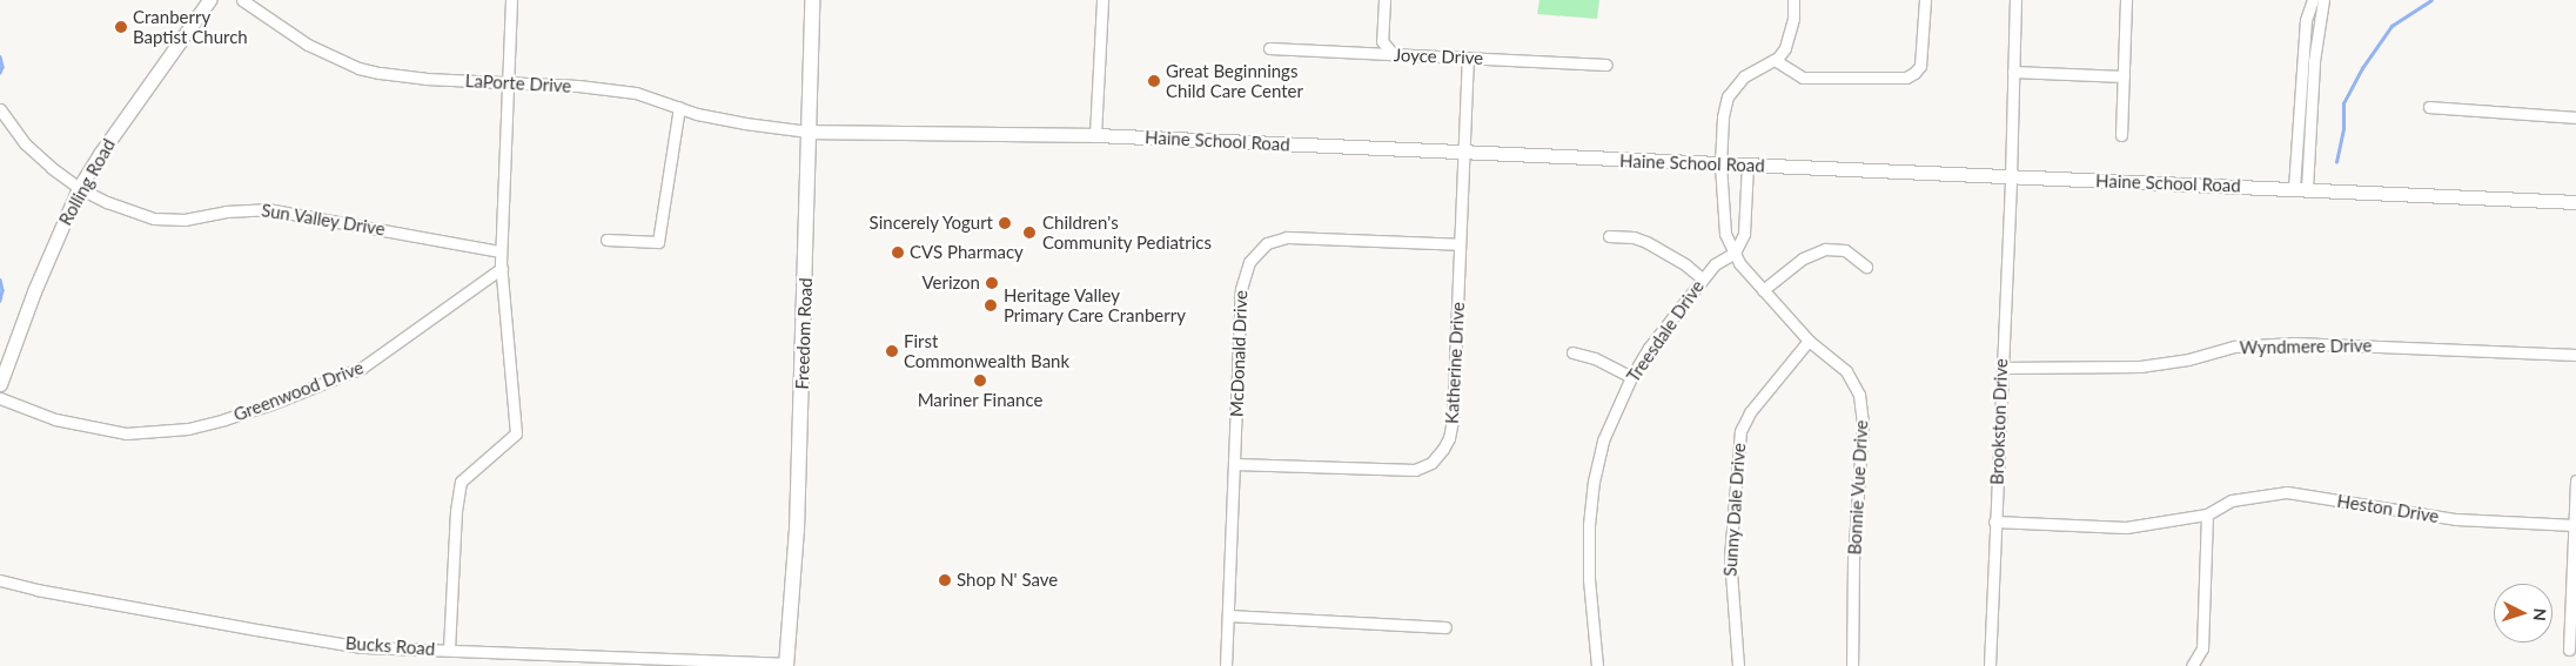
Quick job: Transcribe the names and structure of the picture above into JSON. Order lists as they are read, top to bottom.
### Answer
{
  "streets": {
    "main road": ["Freedom Road"],
    "street": [
      "Joyce Drive",
      "LaPorte Drive",
      "Haine School Road",
      "Rolling Road",
      "Sun Valley Drive",
      "Treesdale Drive",
      "Wyndmere Drive",
      "McDonald Drive",
      "Katherine Drive",
      "Greenwood Drive",
      "Brookston Drive",
      "Bonnie Vue Drive",
      "Heston Drive",
      "Sunny Dale Drive",
      "Bucks Road"
    ]
  },
  "crossings": [
    ["Joyce Drive", "Katherine Drive"],
    ["LaPorte Drive", "Haine School Road"],
    ["LaPorte Drive", "Freedom Road"],
    ["Haine School Road", "Freedom Road"],
    ["Haine School Road", "Katherine Drive"],
    ["Haine School Road", "Brookston Drive"],
    ["Haine School Road", "Bonnie Vue Drive"],
    ["Rolling Road", "Sun Valley Drive"],
    ["Treesdale Drive", "Bonnie Vue Drive"],
    ["Freedom Road", "Bucks Road"],
    ["Wyndmere Drive", "Brookston Drive"],
    ["McDonald Drive", "Katherine Drive"],
    ["Brookston Drive", "Heston Drive"],
    ["Bonnie Vue Drive", "Sunny Dale Drive"]
  ],
  "places": [
    "Cranberry Baptist Church",
    "Great Beginnings Child Care Center",
    "Sincerely Yogurt",
    "Children's Community Pediatrics",
    "CVS Pharmacy",
    "Verizon",
    "Heritage Valley Primary Care Cranberry",
    "First Commonwealth Bank",
    "Mariner Finance",
    "Shop N' Save"
  ],
  "north": "right"
}
